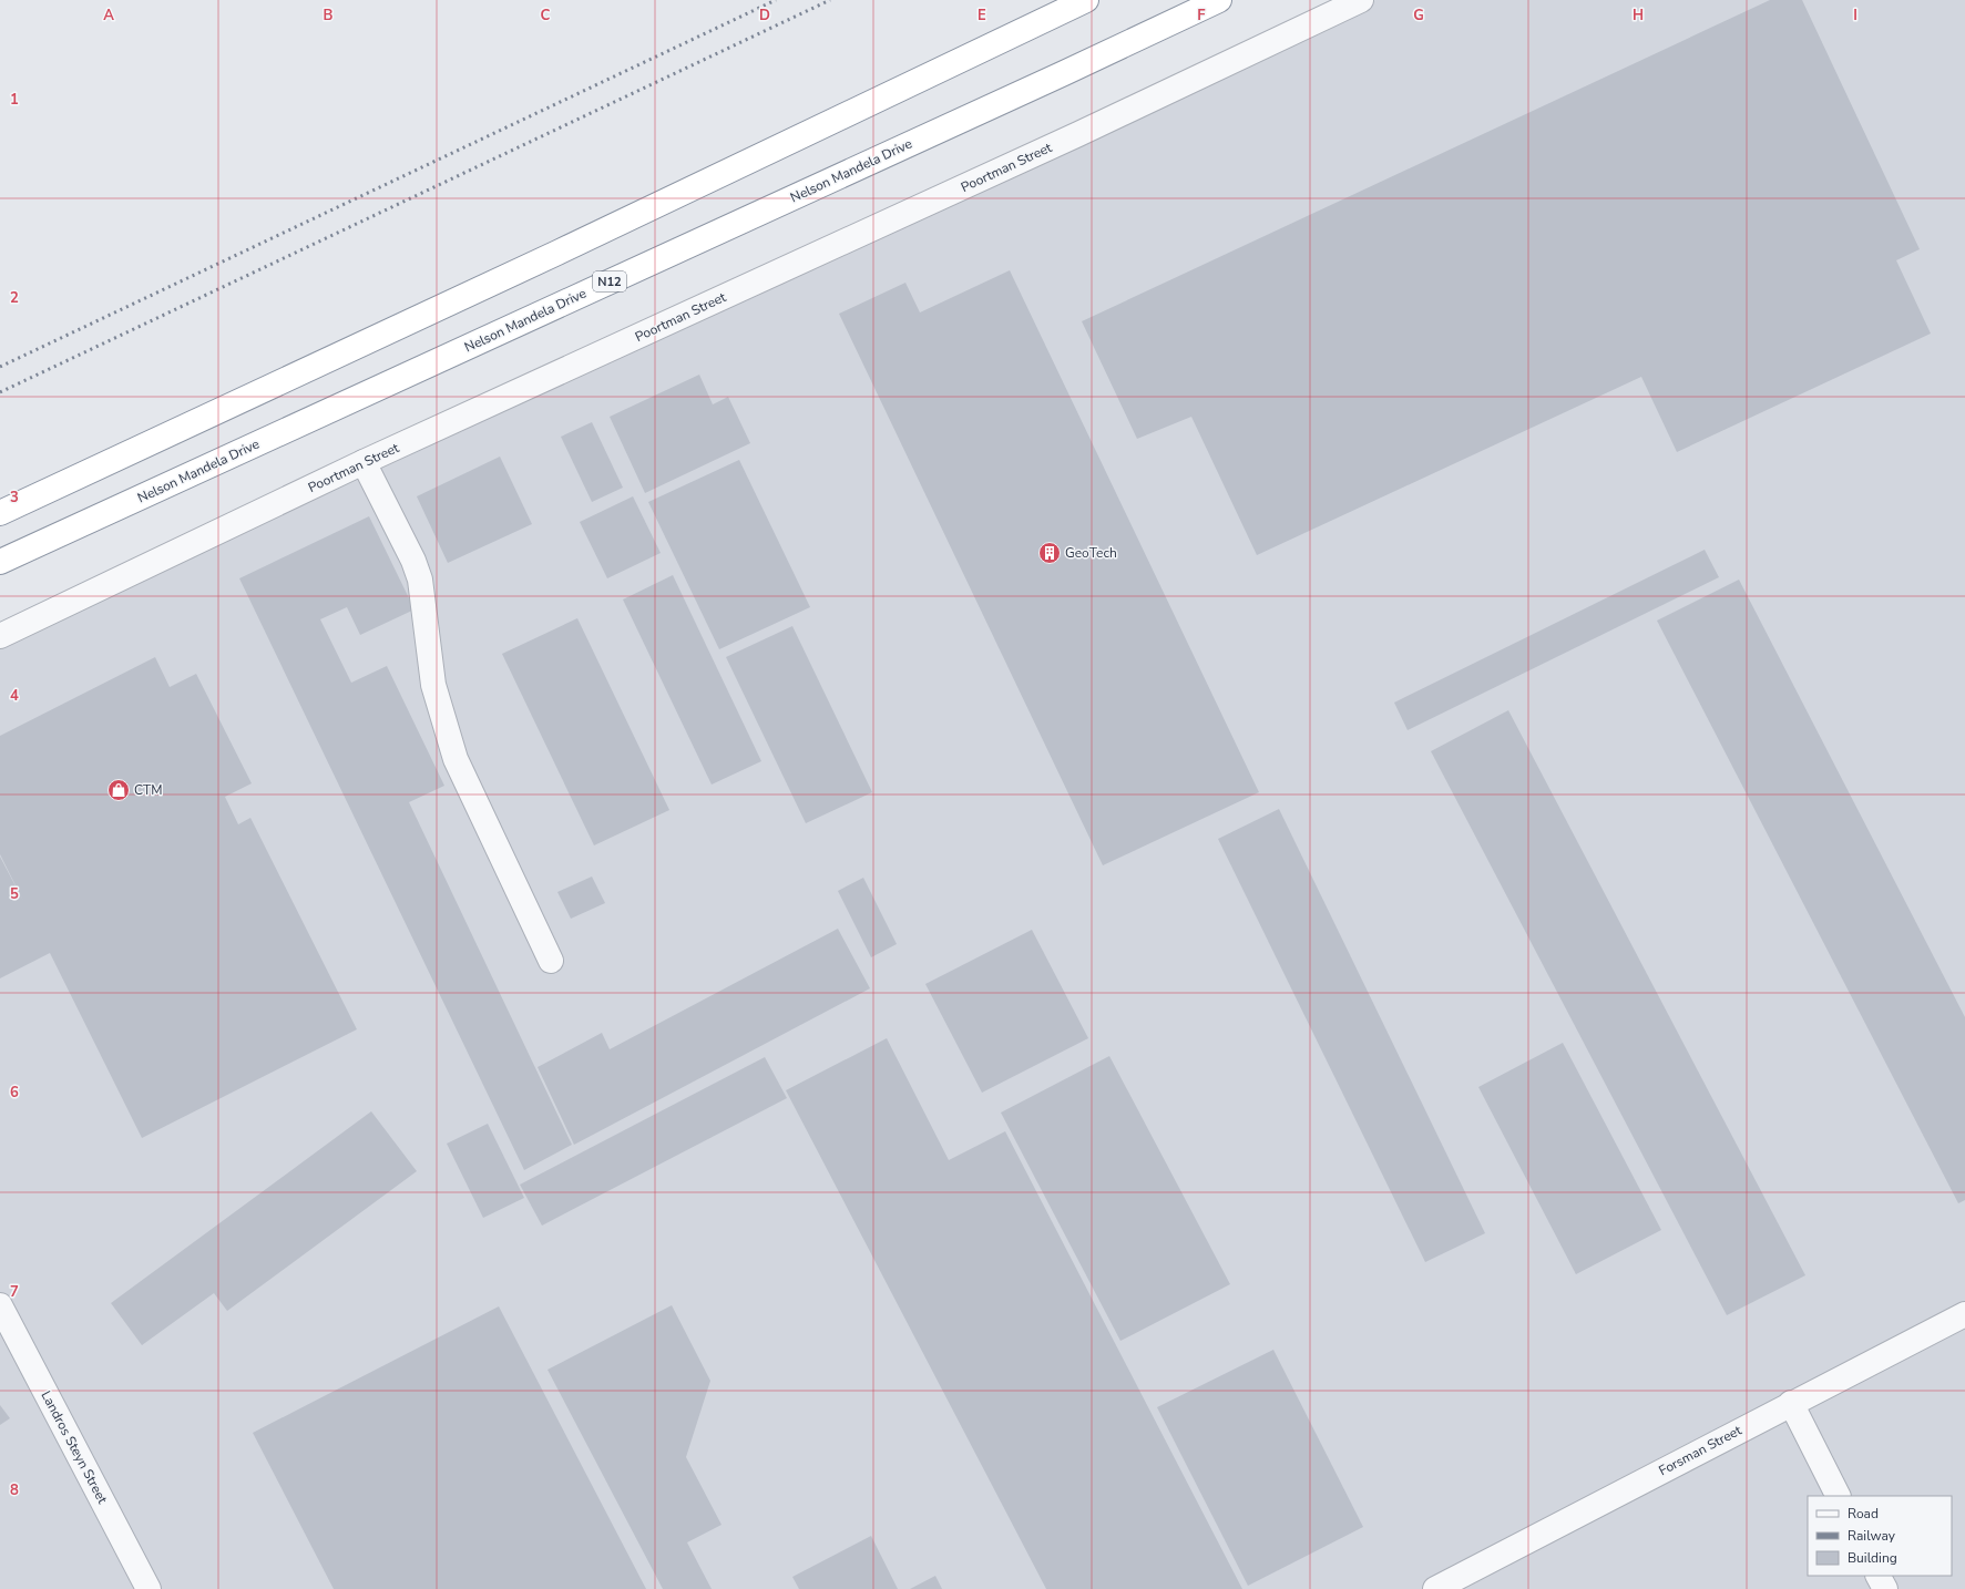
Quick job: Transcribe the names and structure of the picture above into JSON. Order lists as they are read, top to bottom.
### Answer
{
  "streets": {
    "highway": ["Nelson Mandela Drive", "N12"],
    "street": ["Poortman Street", "Landros Steyn Street", "Forsman Street"]
  },
  "places": {
    "building": ["GeoTech"],
    "shop": ["CTM"]
  },
  "legend": ["Road", "Railway", "Building"],
  "grid": {
    "columns": [
      "A",
      "B",
      "C",
      "D",
      "E",
      "F",
      "G",
      "H",
      "I"
    ],
    "rows": [
      "1",
      "2",
      "3",
      "4",
      "5",
      "6",
      "7",
      "8"
    ]
  }
}
